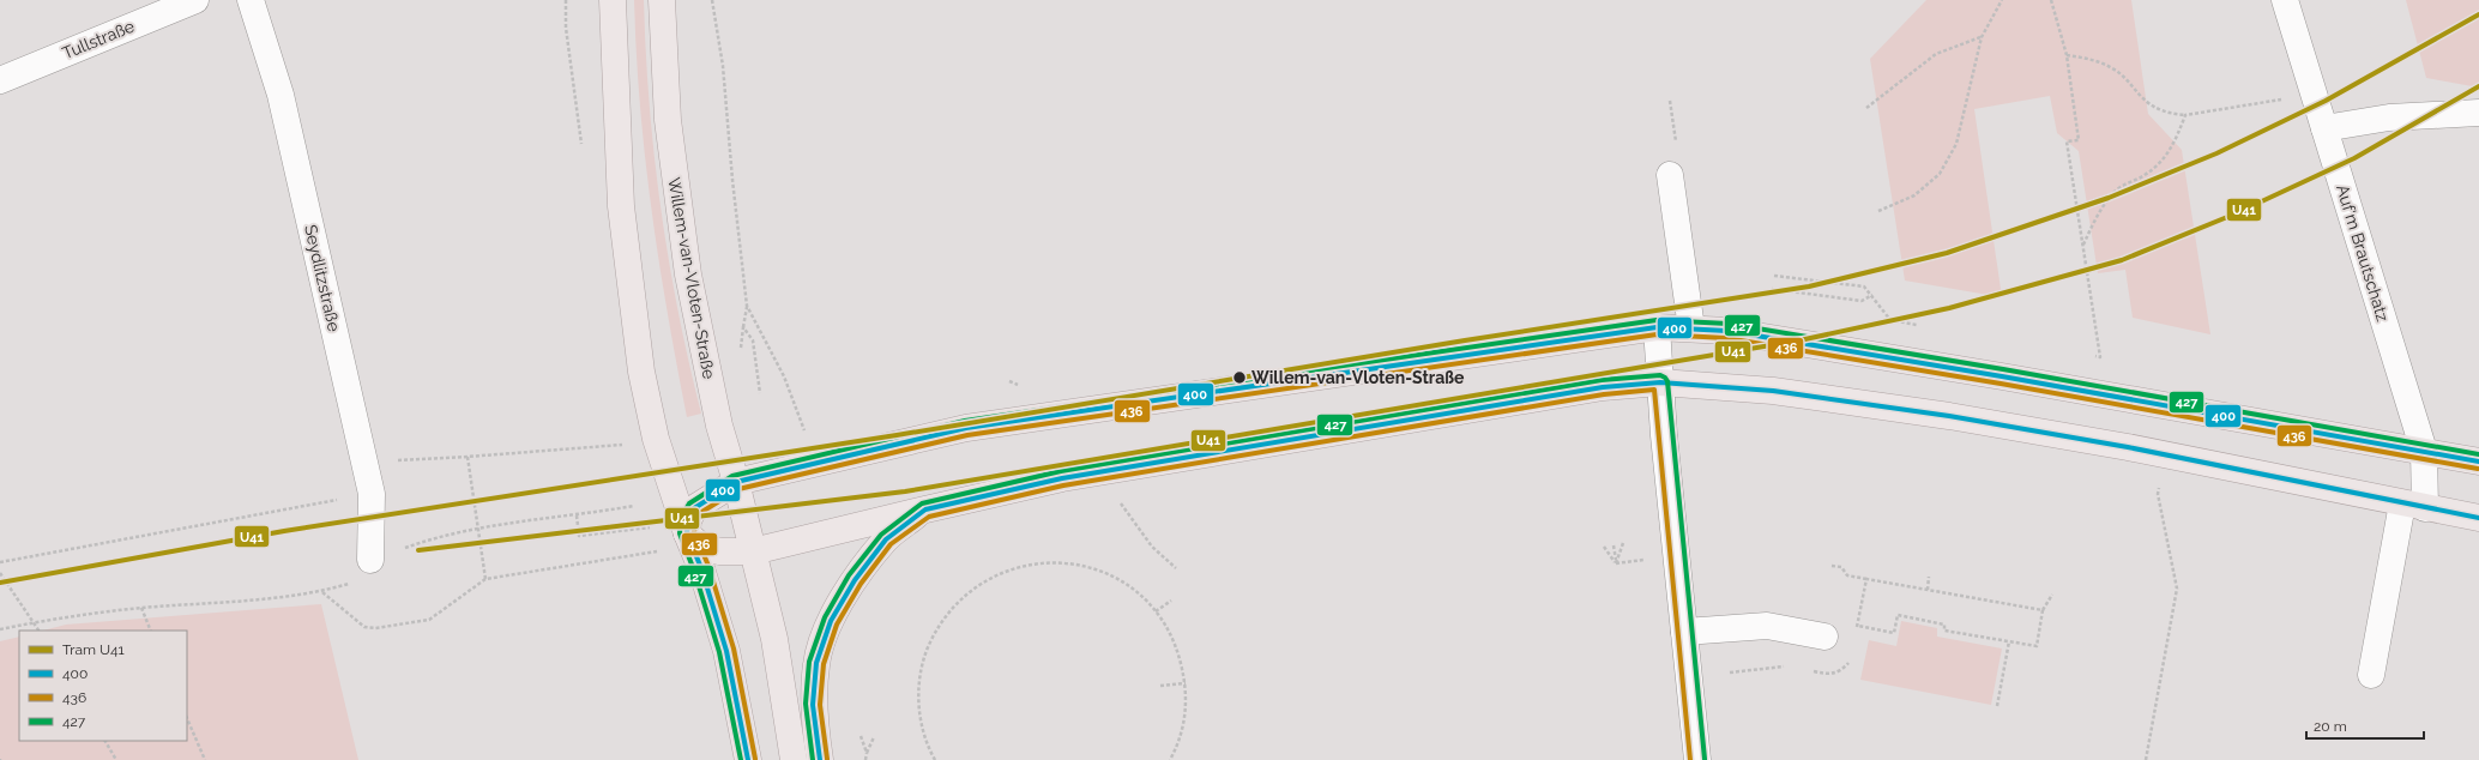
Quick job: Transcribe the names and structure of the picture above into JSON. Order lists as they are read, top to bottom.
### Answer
{
  "streets": {
    "main road": ["Willem-van-Vloten-Straße"],
    "street": ["Tullstraße", "Auf'm Brautschatz", "Seydlitzstraße"]
  },
  "places": ["Willem-van-Vloten-Straße"],
  "lines": [
    "tram line U41",
    "transit line 427",
    "transit line 400",
    "transit line 436"
  ],
  "legend": [
    "Tram U41",
    "400",
    "436",
    "427"
  ],
  "scale_bar": "20 m"
}
